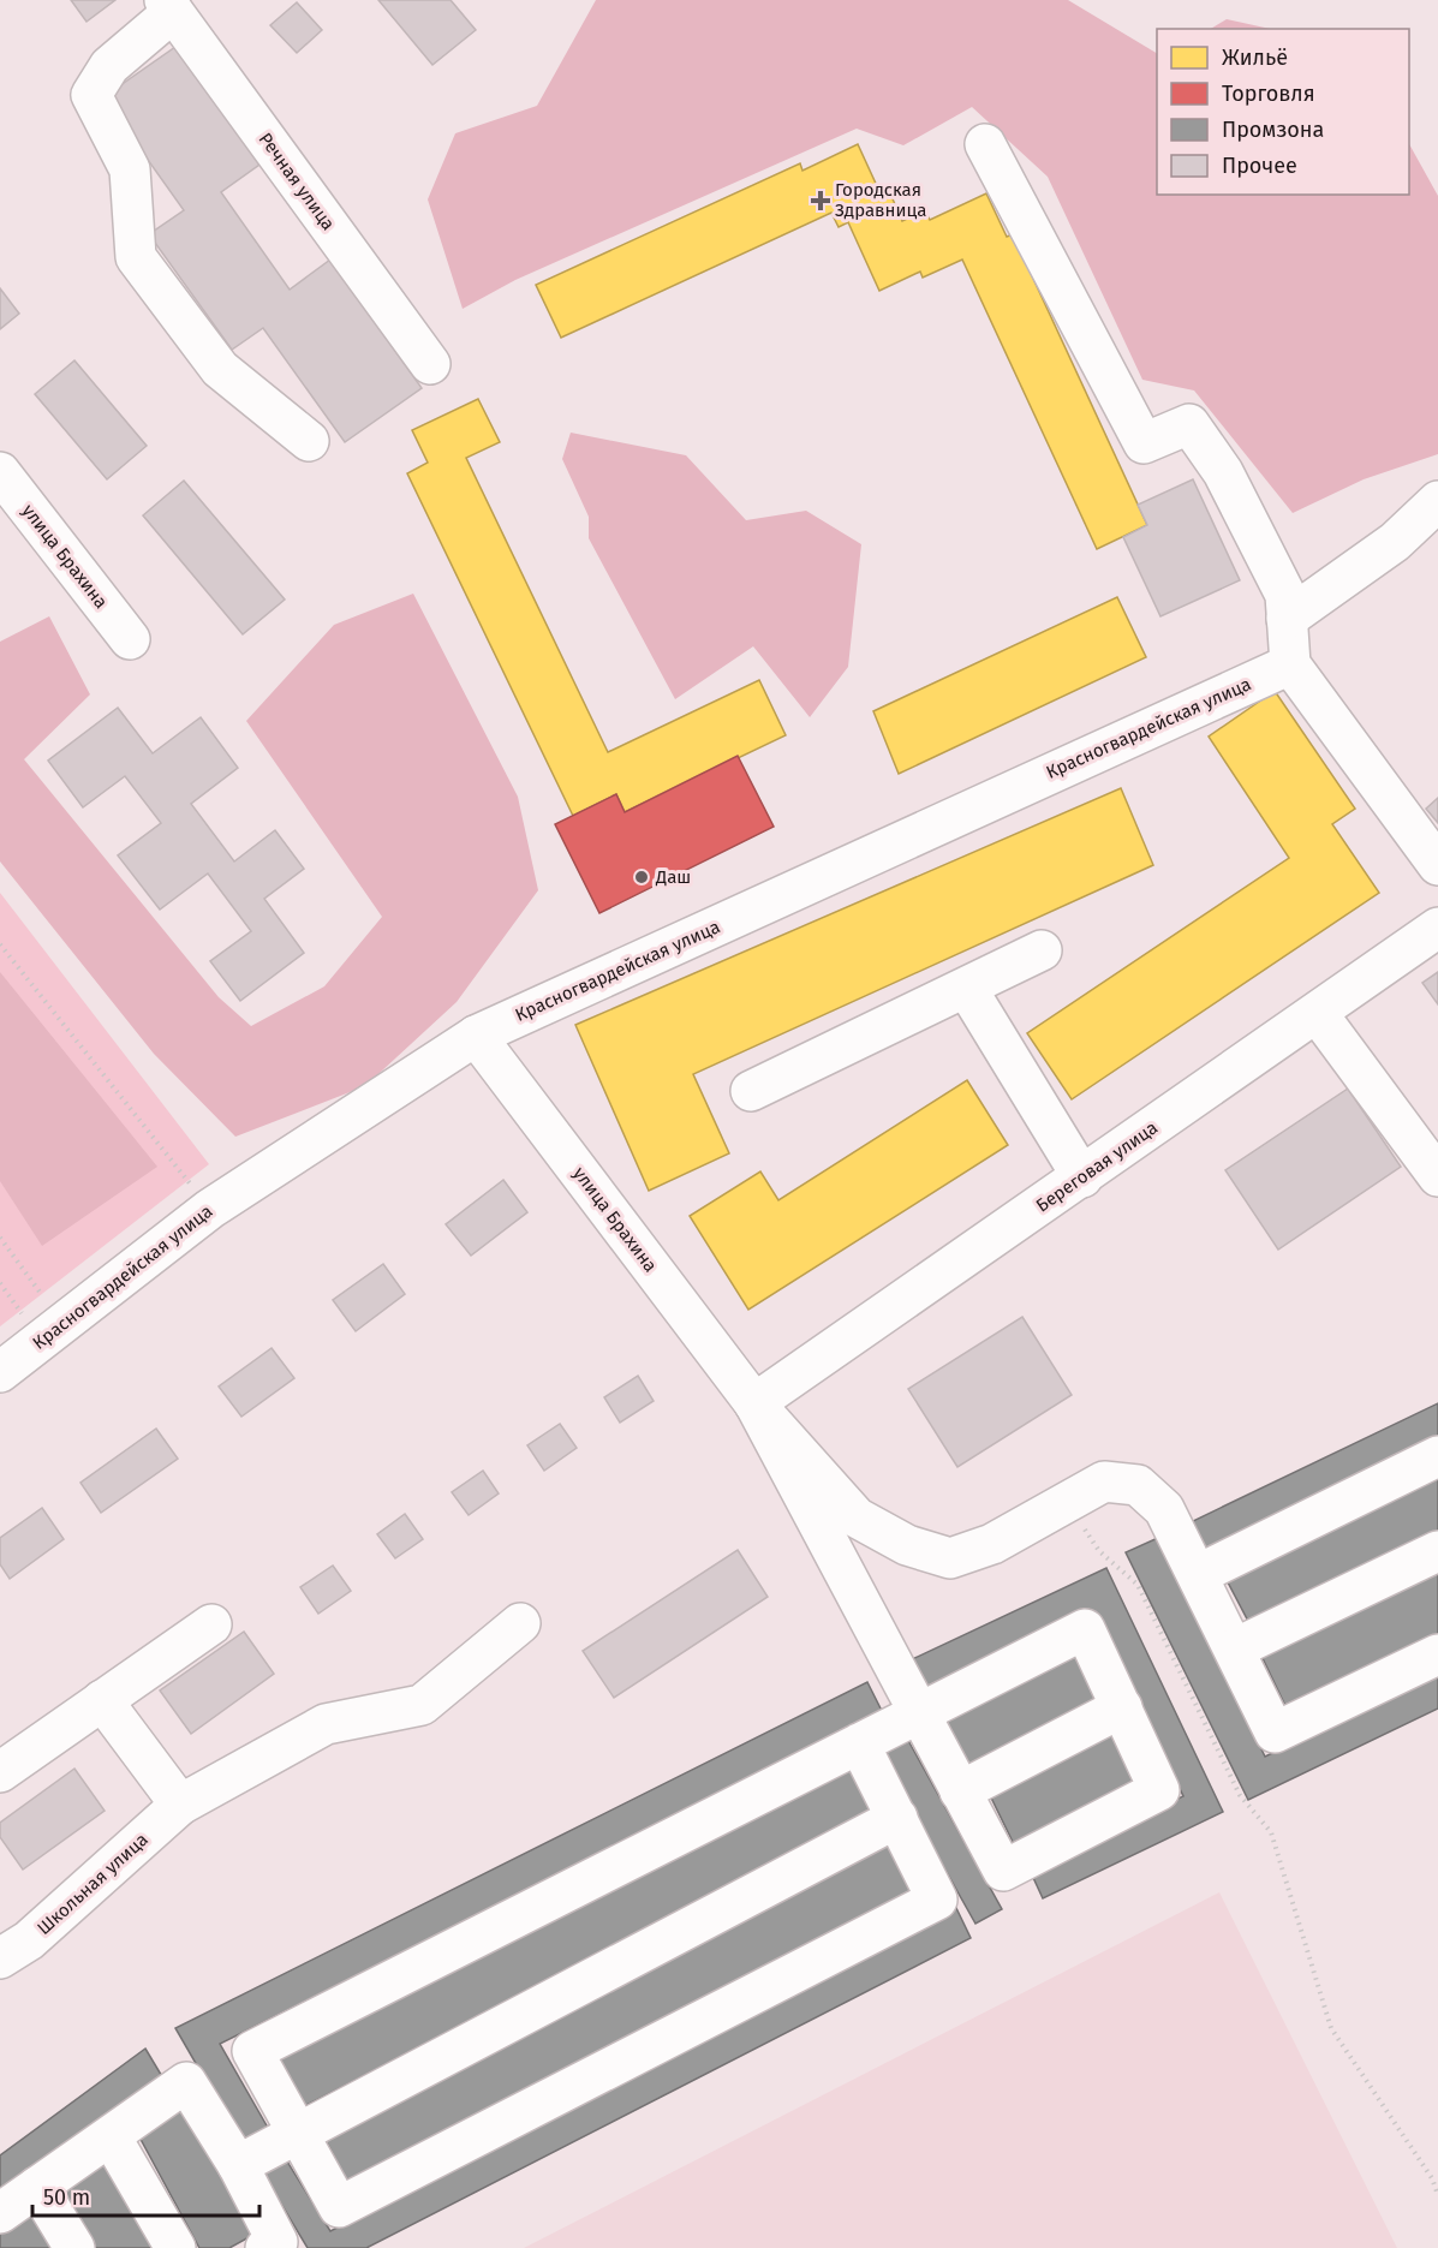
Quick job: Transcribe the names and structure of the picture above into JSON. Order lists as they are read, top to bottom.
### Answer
{
  "streets": {
    "street": [
      "Речная улица",
      "улица Брахина",
      "Красногвардейская улица",
      "Береговая улица",
      "Школьная улица"
    ]
  },
  "crossings": [
    ["улица Брахина", "Красногвардейская улица"],
    ["улица Брахина", "Береговая улица"]
  ],
  "places": {
    "health": ["Городская Здравница"],
    "other": ["Даш"]
  },
  "legend": [
    "Жильё",
    "Торговля",
    "Промзона",
    "Прочее"
  ],
  "scale_bar": "50 m"
}
